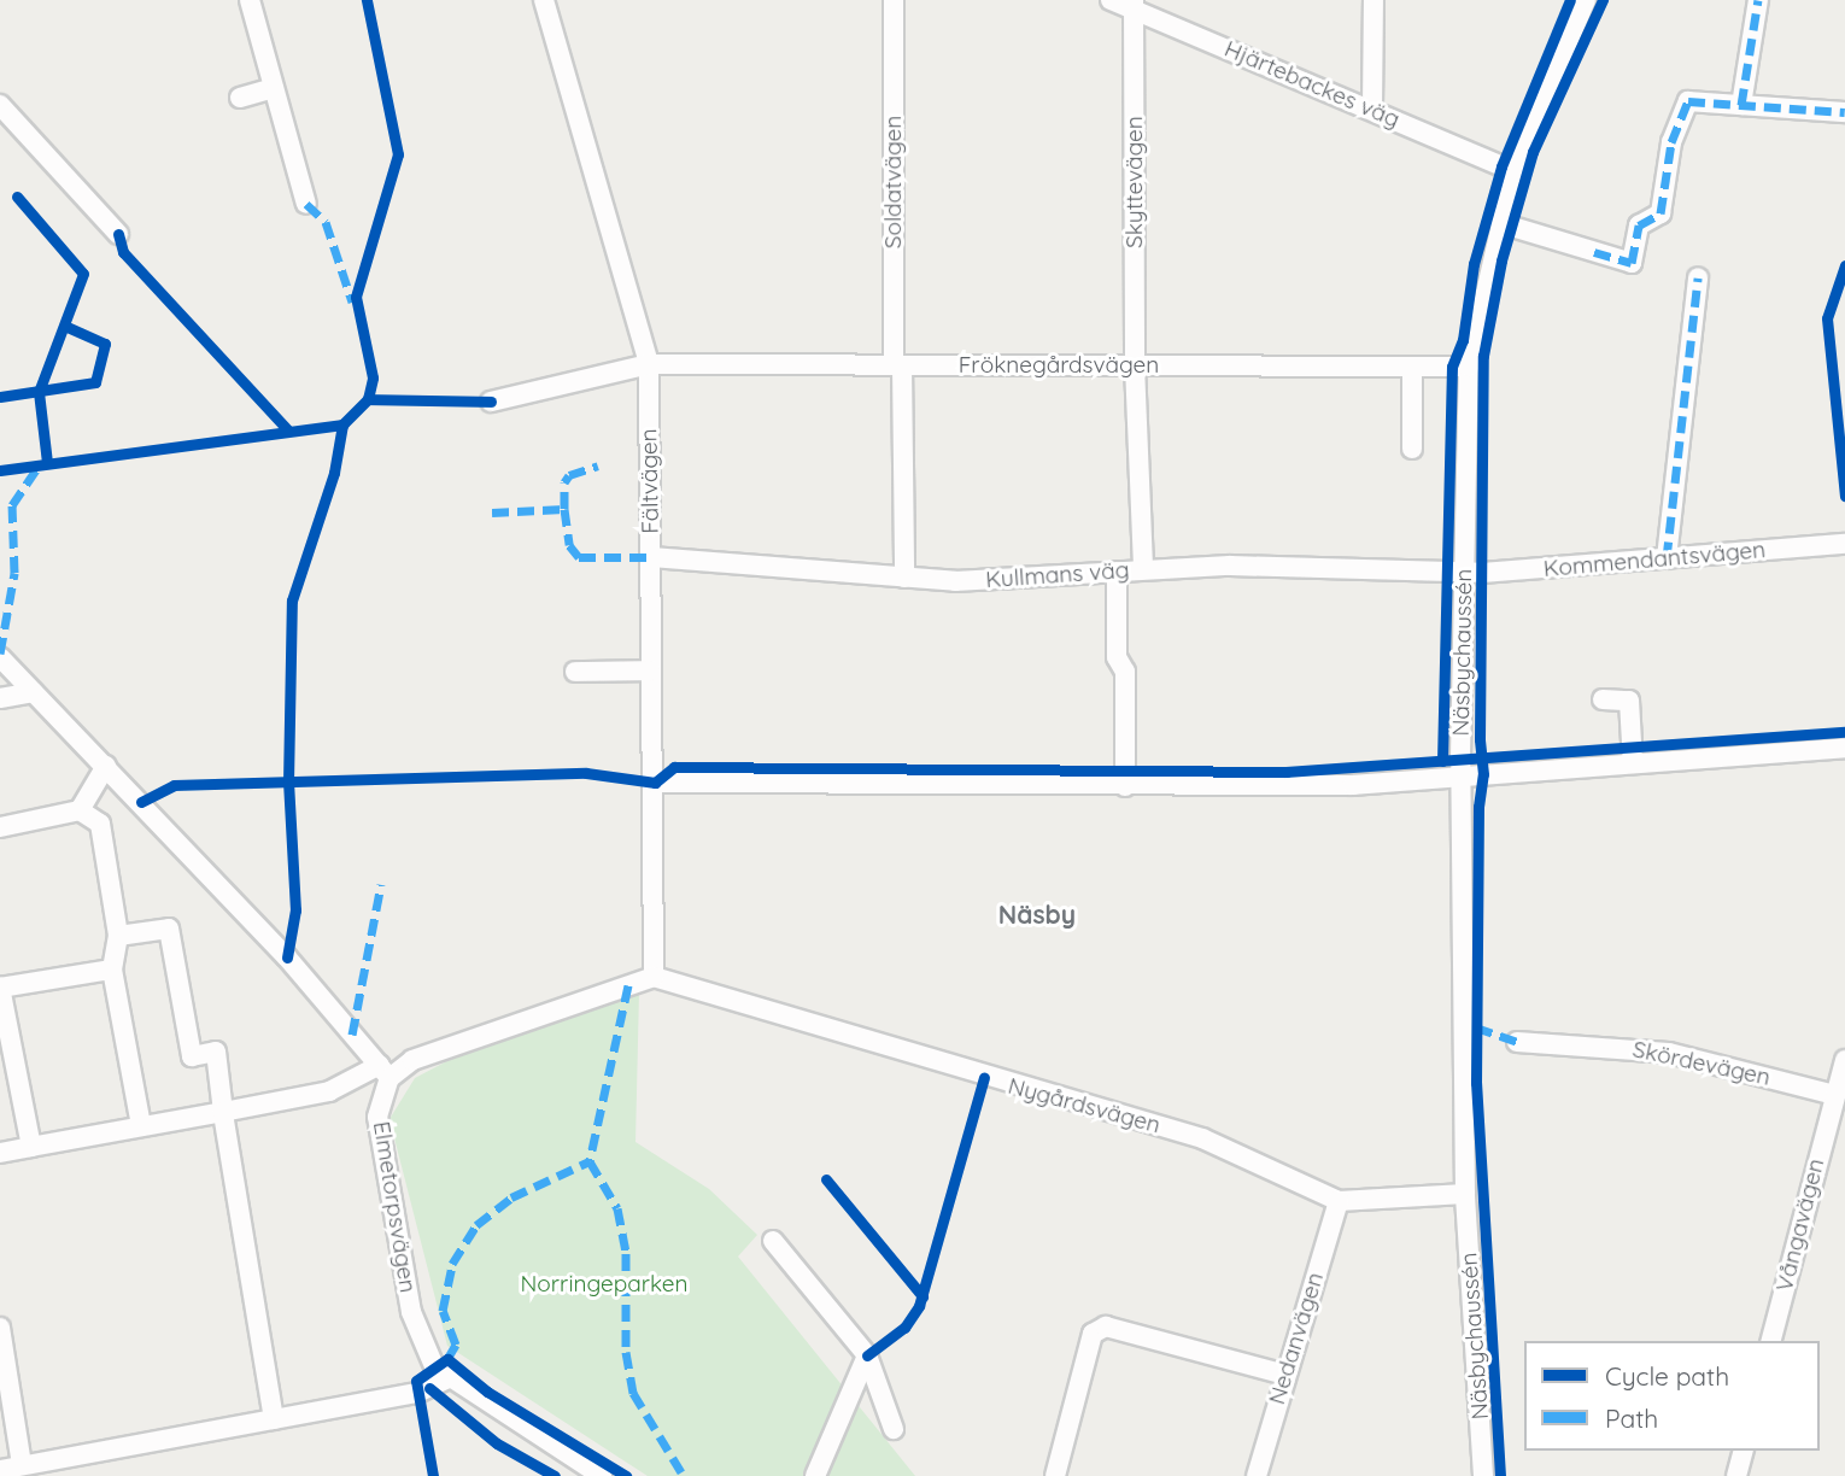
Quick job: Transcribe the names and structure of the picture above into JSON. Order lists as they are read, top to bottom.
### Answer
{
  "streets": {
    "street": [
      "Hjärtebackes väg",
      "Soldatvägen",
      "Skyttevägen",
      "Fröknegårdsvägen",
      "Fältvägen",
      "Kommendantsvägen",
      "Kullmans väg",
      "Näsbychaussén",
      "Skördevägen",
      "Nygårdsvägen",
      "Elmetorpsvägen",
      "Vångavägen",
      "Nedanvägen"
    ]
  },
  "crossings": [
    ["Hjärtebackes väg", "Skyttevägen"],
    ["Hjärtebackes väg", "Näsbychaussén"],
    ["Soldatvägen", "Fröknegårdsvägen"],
    ["Soldatvägen", "Kullmans väg"],
    ["Skyttevägen", "Fröknegårdsvägen"],
    ["Skyttevägen", "Kullmans väg"],
    ["Fröknegårdsvägen", "Fältvägen"],
    ["Fröknegårdsvägen", "Näsbychaussén"],
    ["Fältvägen", "Kullmans väg"],
    ["Fältvägen", "Nygårdsvägen"],
    ["Kommendantsvägen", "Kullmans väg"],
    ["Kommendantsvägen", "Näsbychaussén"],
    ["Kullmans väg", "Näsbychaussén"],
    ["Näsbychaussén", "Nygårdsvägen"],
    ["Skördevägen", "Vångavägen"],
    ["Nygårdsvägen", "Nedanvägen"]
  ],
  "districts": ["Näsby"],
  "parks": ["Norringeparken"],
  "legend": ["Cycle path", "Path"]
}
